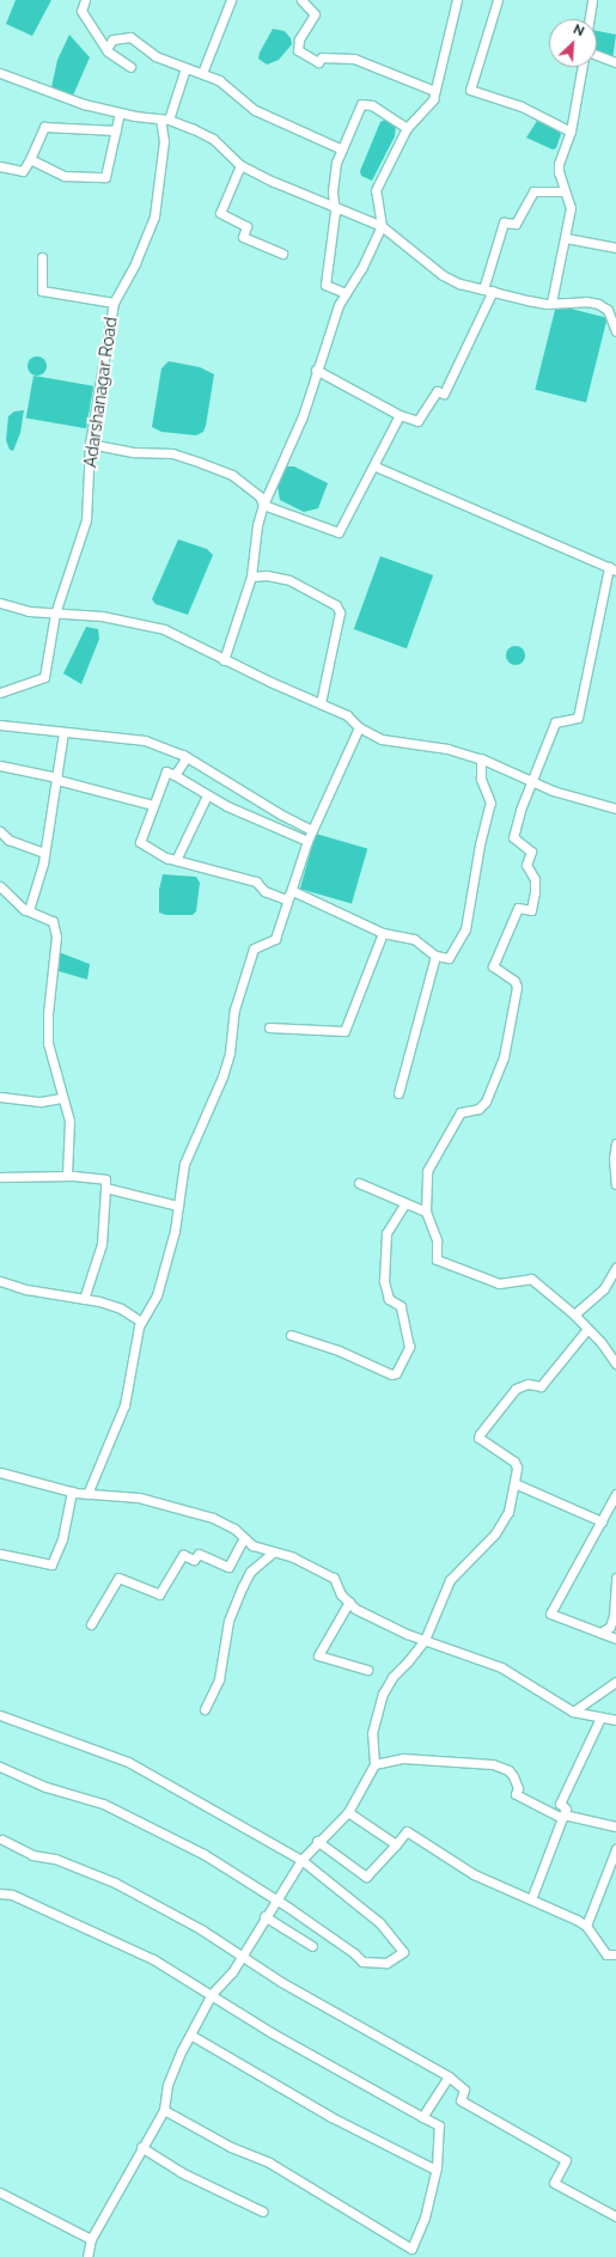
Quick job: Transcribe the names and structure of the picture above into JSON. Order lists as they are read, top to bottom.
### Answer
{
  "streets": {
    "street": ["Adarshanagar Road"]
  },
  "north": "top right"
}
